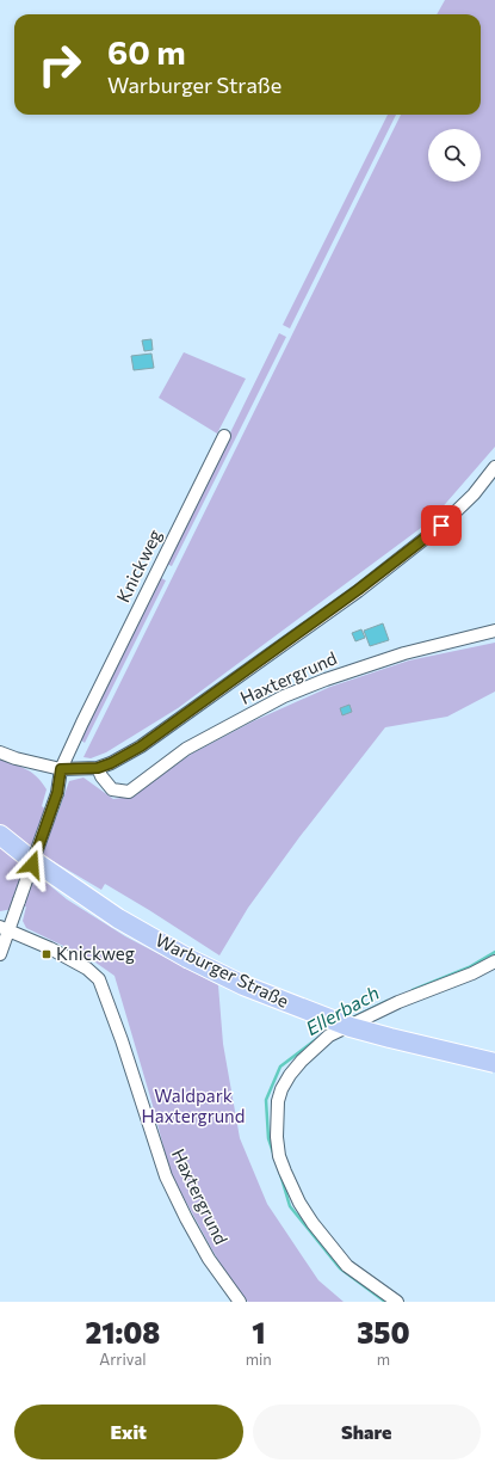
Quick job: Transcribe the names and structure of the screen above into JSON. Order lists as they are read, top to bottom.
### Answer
{
  "streets": {
    "main road": ["Warburger Straße"],
    "street": ["Knickweg", "Haxtergrund"]
  },
  "crossings": [
    ["Knickweg", "Haxtergrund"]
  ],
  "water": ["Ellerbach"],
  "parks": ["Waldpark Haxtergrund"],
  "places": {
    "transit": ["Knickweg"]
  },
  "page": {
    "turn": ["60 m", "Warburger Straße"],
    "eta": [
      "21:08",
      "Arrival",
      "1",
      "min",
      "350",
      "m"
    ],
    "buttons": ["Exit", "Share"]
  }
}
